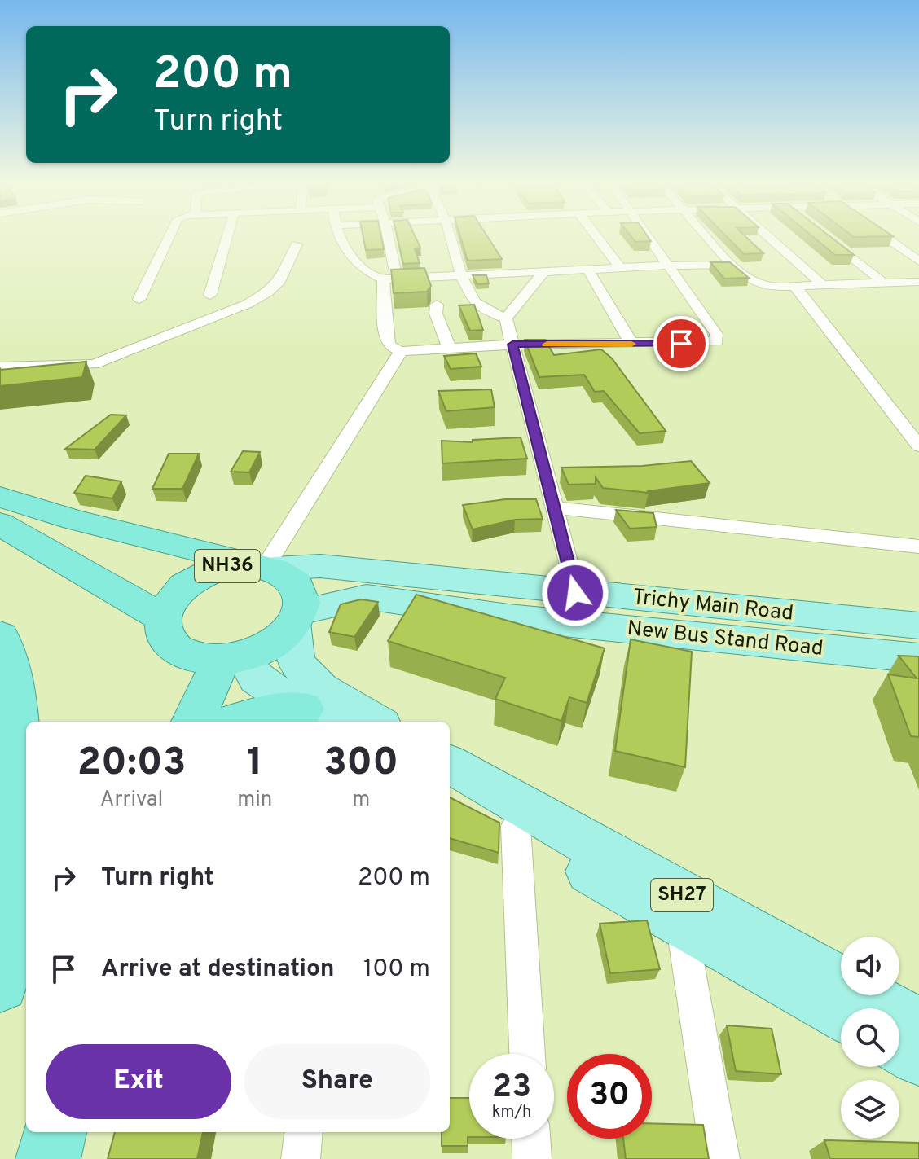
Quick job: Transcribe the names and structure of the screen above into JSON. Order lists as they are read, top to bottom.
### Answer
{
  "streets": {
    "highway": ["NH36"],
    "main road": ["Trichy Main Road", "New Bus Stand Road", "SH27"]
  },
  "crossings": [
    ["NH36", "Trichy Main Road"],
    ["NH36", "New Bus Stand Road"],
    ["Trichy Main Road", "New Bus Stand Road"]
  ],
  "page": {
    "turn": ["200 m", "Turn right"],
    "eta": [
      "20:03",
      "Arrival",
      "1",
      "min",
      "300",
      "m"
    ],
    "list": [
      {
        "name": "Turn right",
        "value": "200 m"
      },
      {
        "name": "Arrive at destination",
        "value": "100 m"
      }
    ],
    "buttons": ["Exit", "Share"],
    "speed": "23 km/h",
    "limit": "30"
  }
}
